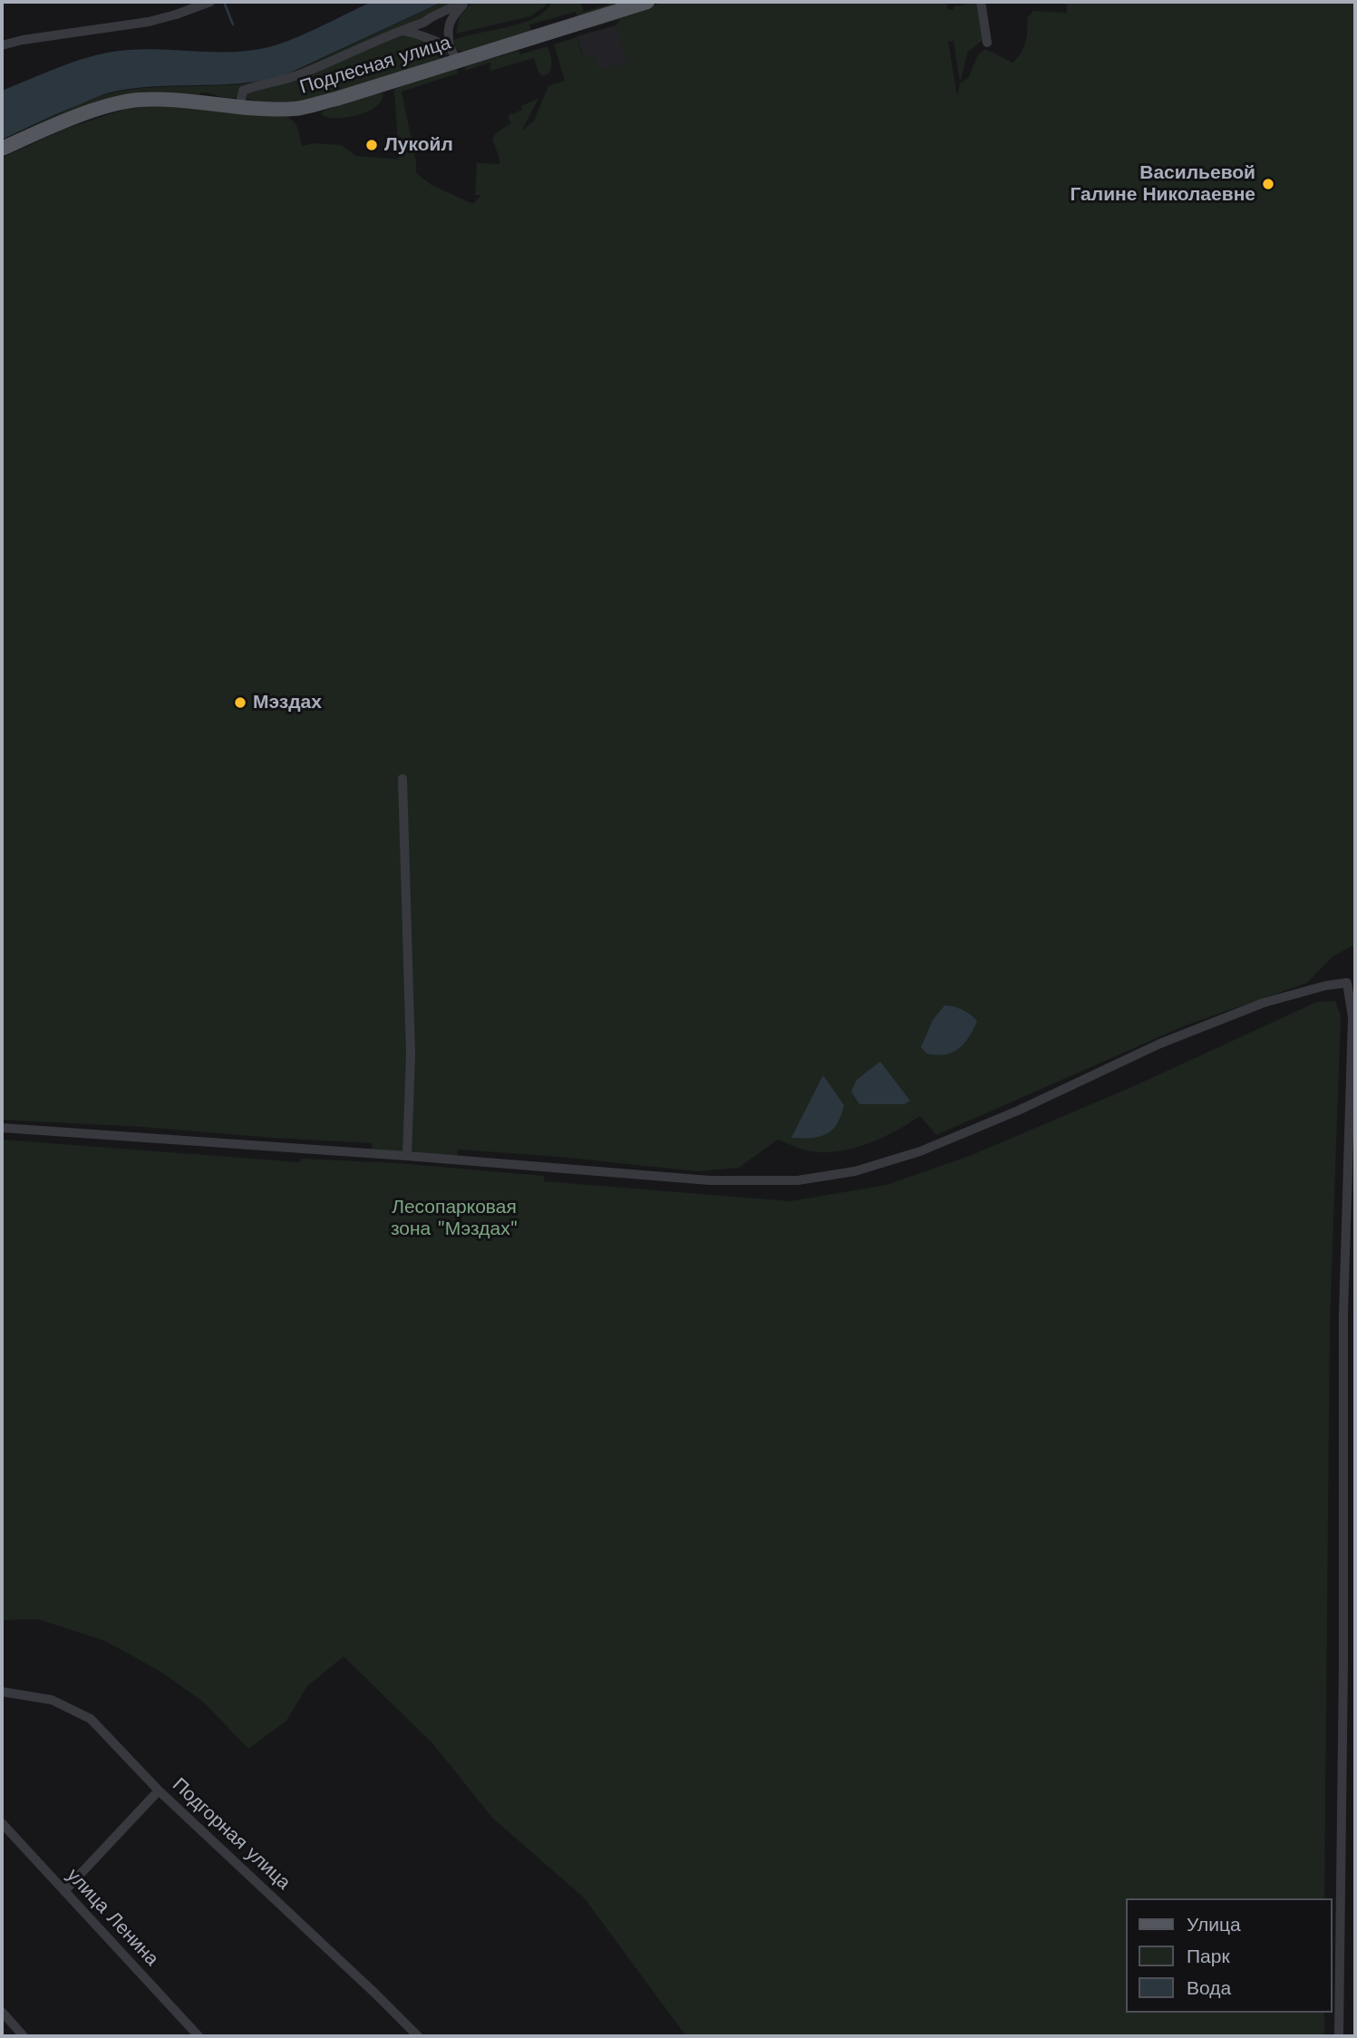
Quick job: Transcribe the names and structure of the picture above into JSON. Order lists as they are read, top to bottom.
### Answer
{
  "streets": {
    "main road": ["Подлесная улица"],
    "street": ["Подгорная улица", "улица Ленина"]
  },
  "parks": ["Лесопарковая зона \"Мэздах\""],
  "places": ["Лукойл", "Васильевой Галине Николаевне", "Мэздах"],
  "legend": ["Улица", "Парк", "Вода"]
}
